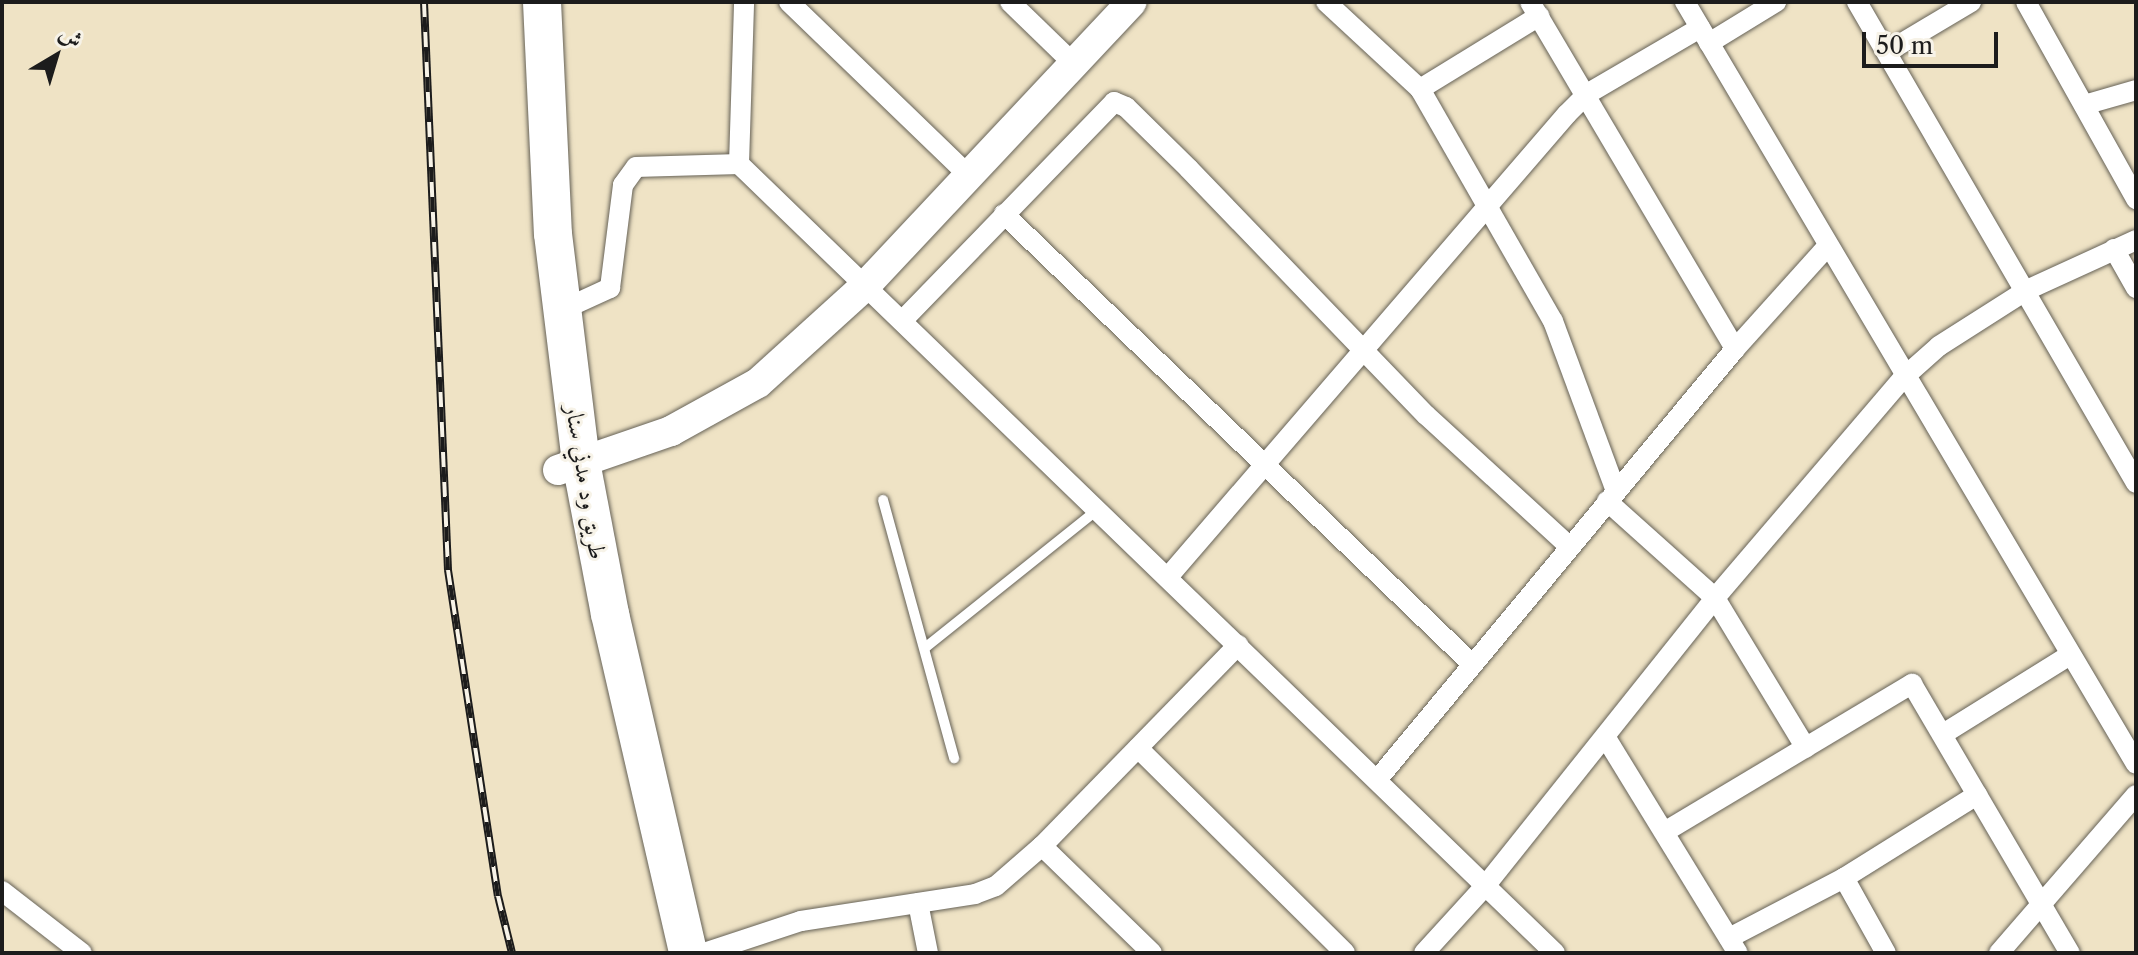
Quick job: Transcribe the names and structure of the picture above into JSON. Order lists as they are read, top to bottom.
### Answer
{
  "streets": {
    "highway": ["طريق ود مدني سنار"]
  },
  "scale_bar": "50 m",
  "north": "top right"
}
